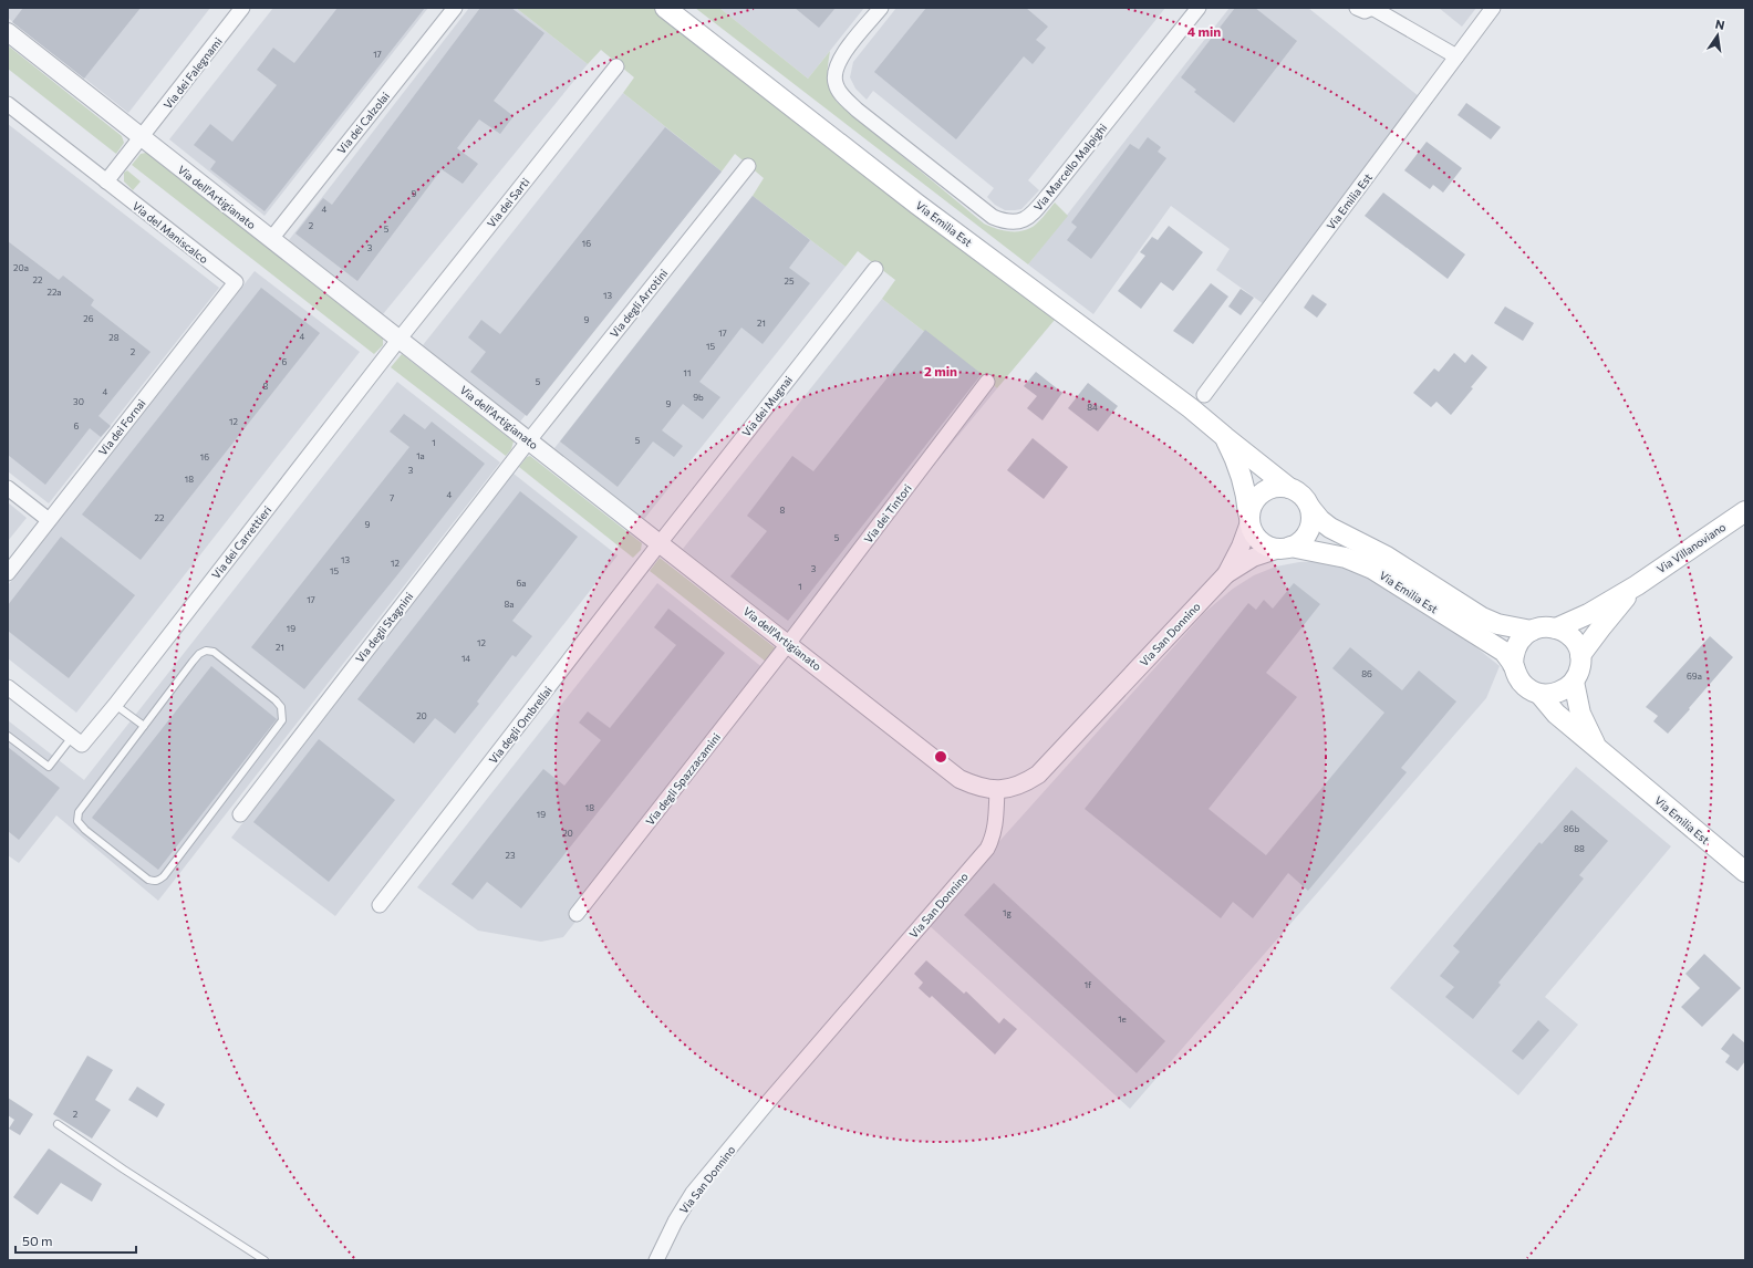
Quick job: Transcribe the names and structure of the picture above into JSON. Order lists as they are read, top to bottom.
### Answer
{
  "streets": {
    "main road": ["Via Emilia Est", "Via Villanoviano"],
    "street": [
      "Via dei Falegnami",
      "Via dei Calzolai",
      "Via Marcello Malpighi",
      "Via dell'Artigianato",
      "Via dei Sarti",
      "Via del Maniscalco",
      "Via degli Arrotini",
      "Via dei Mugnai",
      "Via dei Fornai",
      "Via dei Tintori",
      "Via dei Carrettieri",
      "Via degli Stagnini",
      "Via San Donnino",
      "Via degli Ombrellai",
      "Via degli Spazzacamini"
    ]
  },
  "crossings": [
    ["Via dei Falegnami", "Via dell'Artigianato"],
    ["Via dei Calzolai", "Via dell'Artigianato"],
    ["Via dell'Artigianato", "Via dei Sarti"],
    ["Via dell'Artigianato", "Via degli Arrotini"],
    ["Via dell'Artigianato", "Via dei Mugnai"],
    ["Via dell'Artigianato", "Via dei Tintori"],
    ["Via dell'Artigianato", "Via dei Carrettieri"],
    ["Via dell'Artigianato", "Via degli Stagnini"],
    ["Via dell'Artigianato", "Via San Donnino"],
    ["Via dell'Artigianato", "Via degli Ombrellai"],
    ["Via dell'Artigianato", "Via degli Spazzacamini"],
    ["Via Emilia Est", "Via Villanoviano"],
    ["Via Emilia Est", "Via San Donnino"],
    ["Via dei Sarti", "Via dei Carrettieri"],
    ["Via del Maniscalco", "Via dei Fornai"],
    ["Via degli Arrotini", "Via degli Stagnini"],
    ["Via dei Mugnai", "Via degli Ombrellai"],
    ["Via dei Tintori", "Via degli Spazzacamini"]
  ],
  "house_numbers": [
    "17",
    "9",
    "4",
    "2",
    "5",
    "16",
    "3",
    "20a",
    "22",
    "25",
    "22a",
    "13",
    "26",
    "9",
    "21",
    "17",
    "4",
    "28",
    "15",
    "2",
    "6",
    "11",
    "5",
    "8",
    "4",
    "9b",
    "30",
    "9",
    "84",
    "12",
    "6",
    "5",
    "1",
    "1a",
    "16",
    "3",
    "18",
    "4",
    "7",
    "8",
    "22",
    "9",
    "5",
    "13",
    "12",
    "3",
    "15",
    "6a",
    "1",
    "17",
    "8a",
    "19",
    "12",
    "21",
    "14",
    "86",
    "69a",
    "20",
    "18",
    "19",
    "86b",
    "20",
    "88",
    "23",
    "1g",
    "1f",
    "1e",
    "2"
  ],
  "scale_bar": "50 m",
  "north": "top",
  "rings": ["4 min", "2 min"]
}
